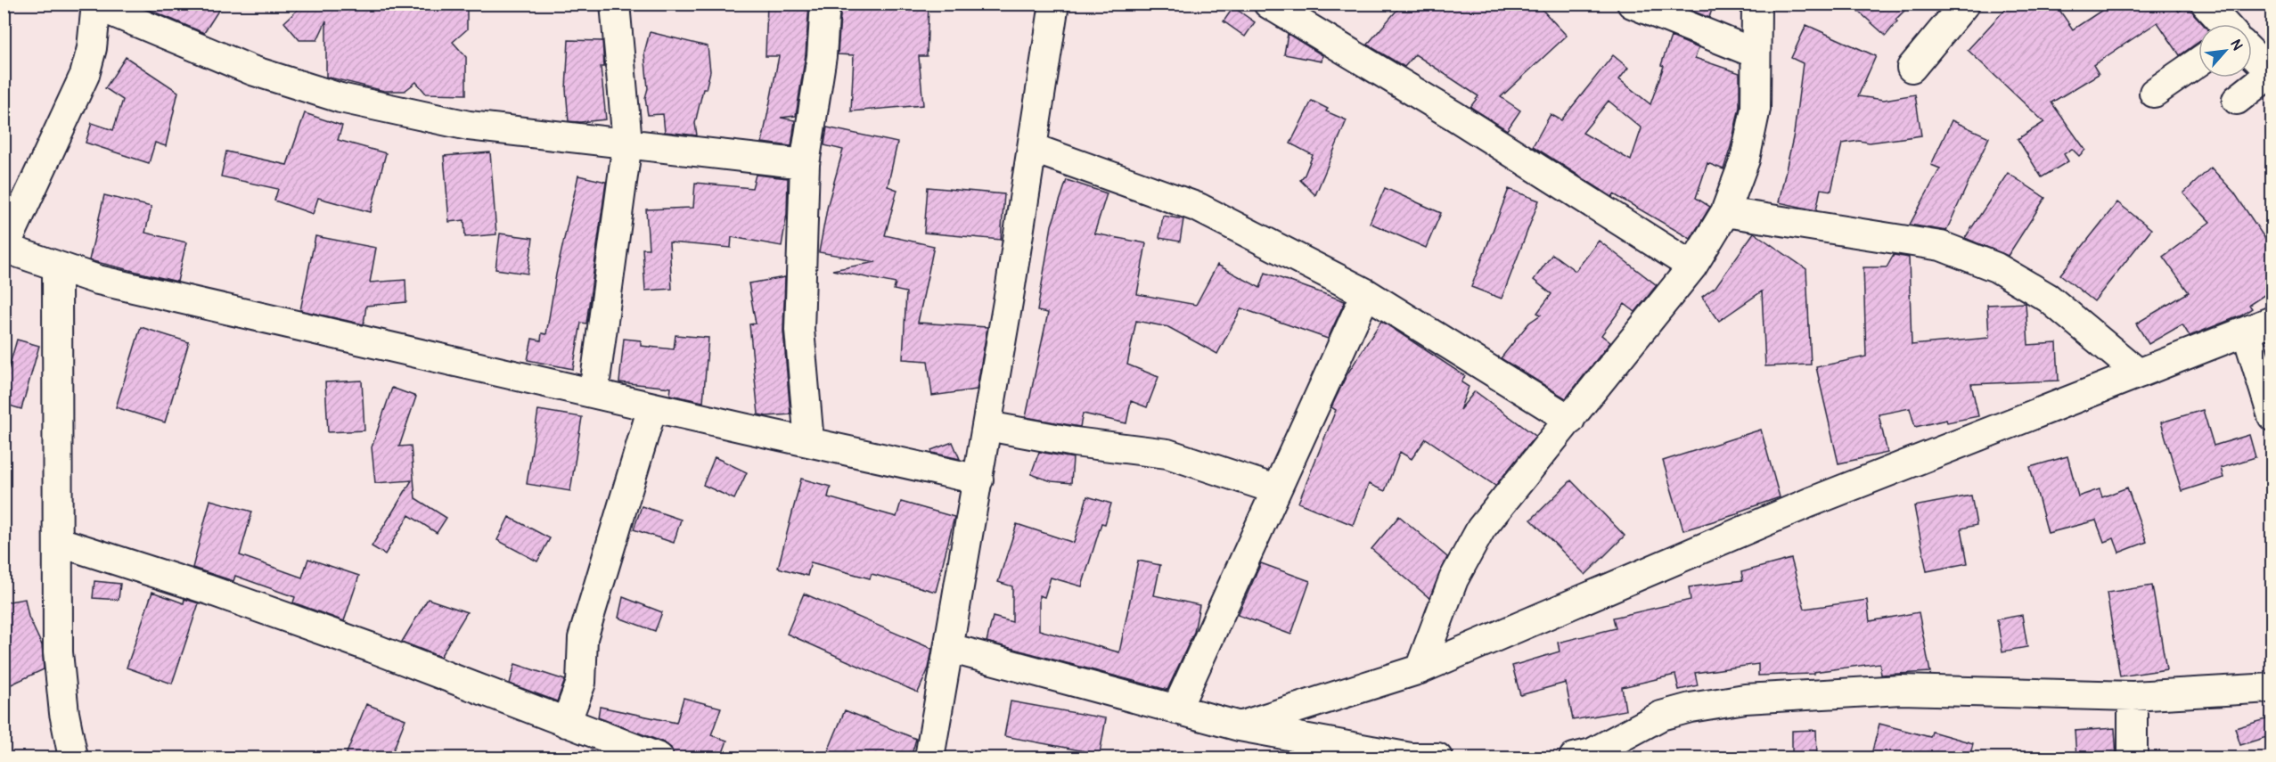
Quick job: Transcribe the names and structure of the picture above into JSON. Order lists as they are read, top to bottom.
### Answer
{
  "north": "top right"
}
